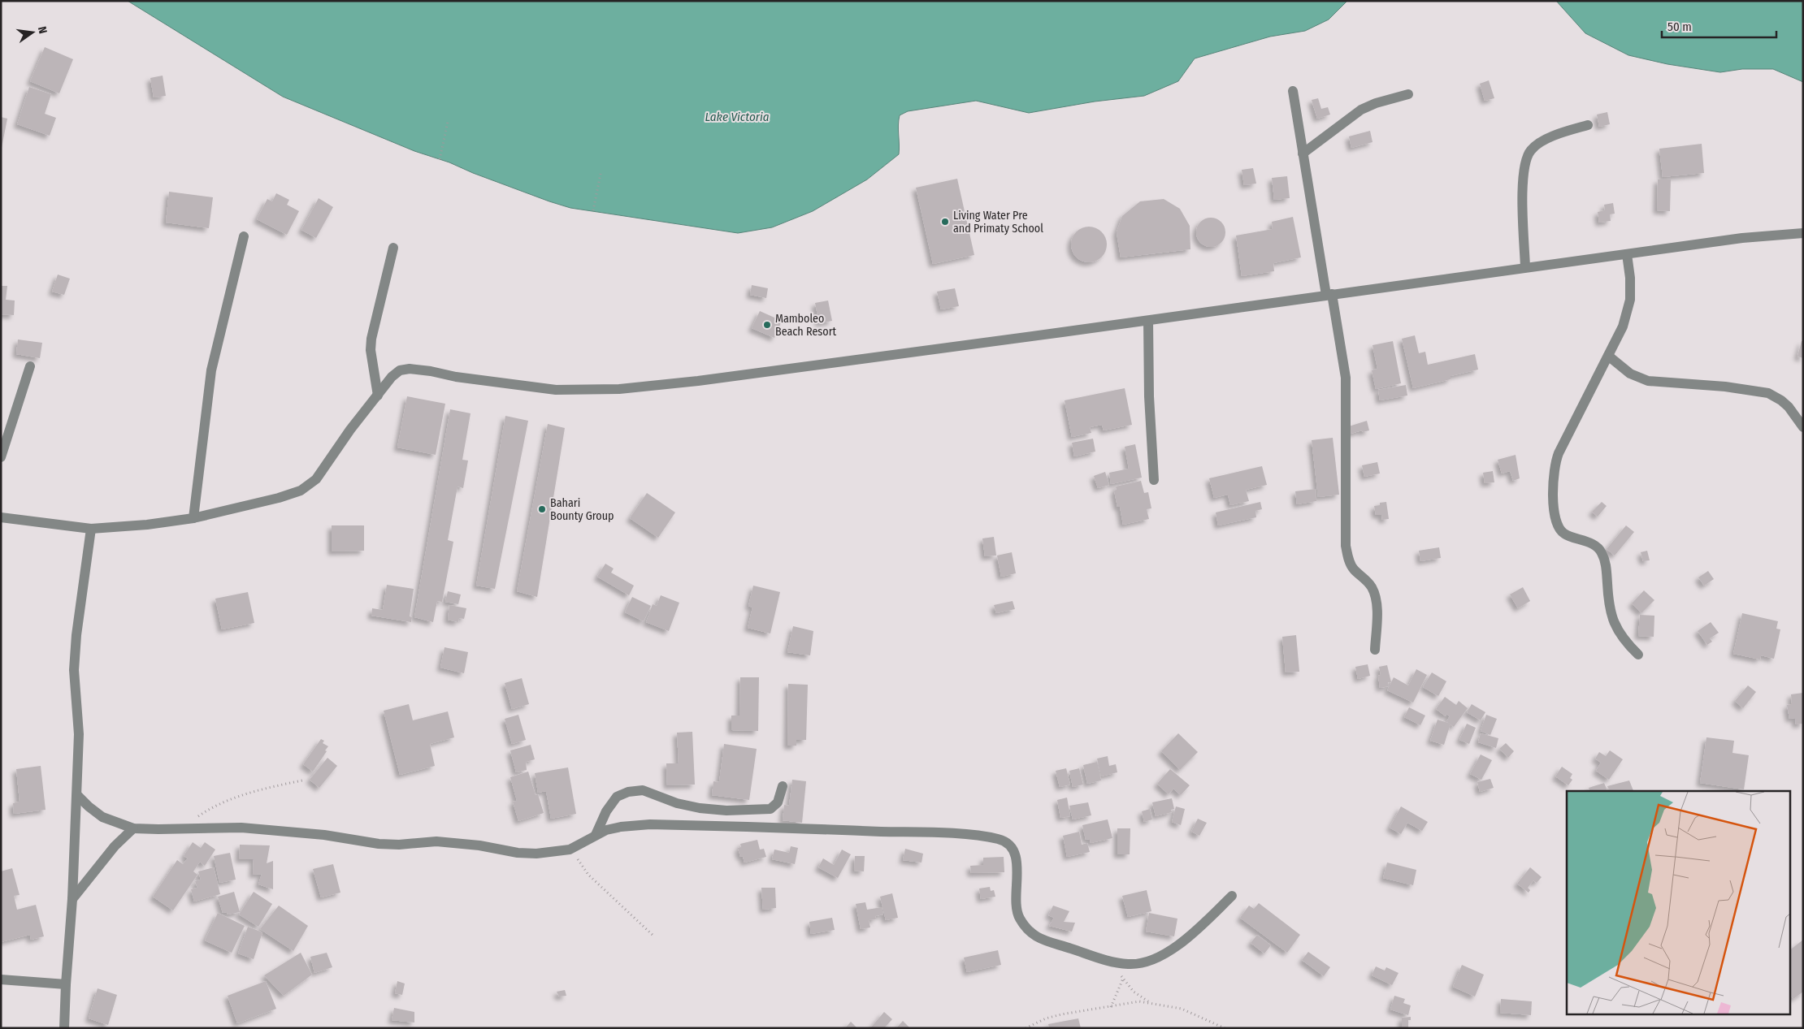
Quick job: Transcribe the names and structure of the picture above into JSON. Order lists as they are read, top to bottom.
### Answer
{
  "water": ["Lake Victoria"],
  "places": ["Living Water Pre and Primaty School", "Mamboleo Beach Resort", "Bahari Bounty Group"],
  "scale_bar": "50 m",
  "north": "right"
}
